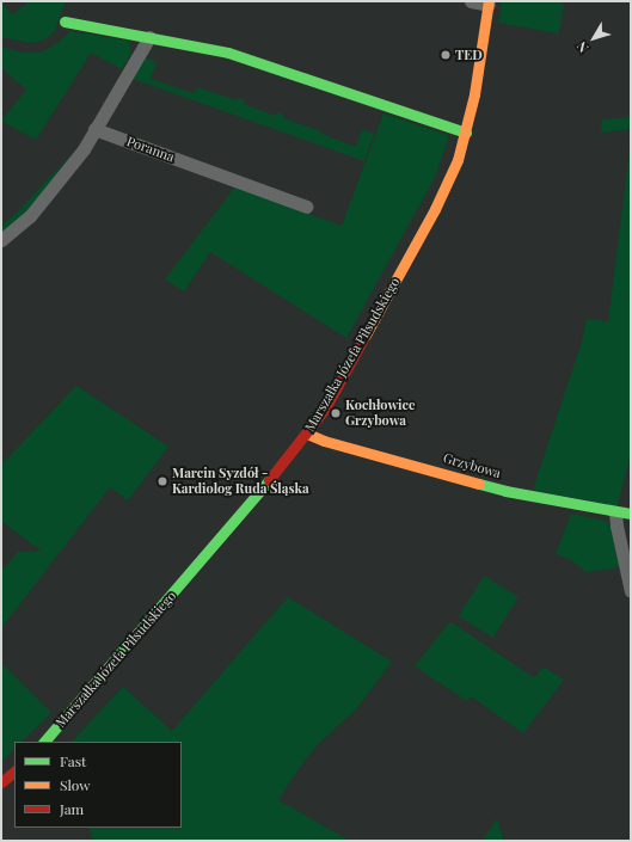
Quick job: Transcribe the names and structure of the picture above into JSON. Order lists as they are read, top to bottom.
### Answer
{
  "streets": {
    "street": ["Poranna", "Marszałka Józefa Piłsudskiego", "Grzybowa"]
  },
  "crossings": [
    ["Marszałka Józefa Piłsudskiego", "Grzybowa"]
  ],
  "places": ["TED", "Kochłowice Grzybowa", "Marcin Syzdół - Kardiolog Ruda Śląska"],
  "legend": ["Fast", "Slow", "Jam"],
  "north": "bottom left"
}
